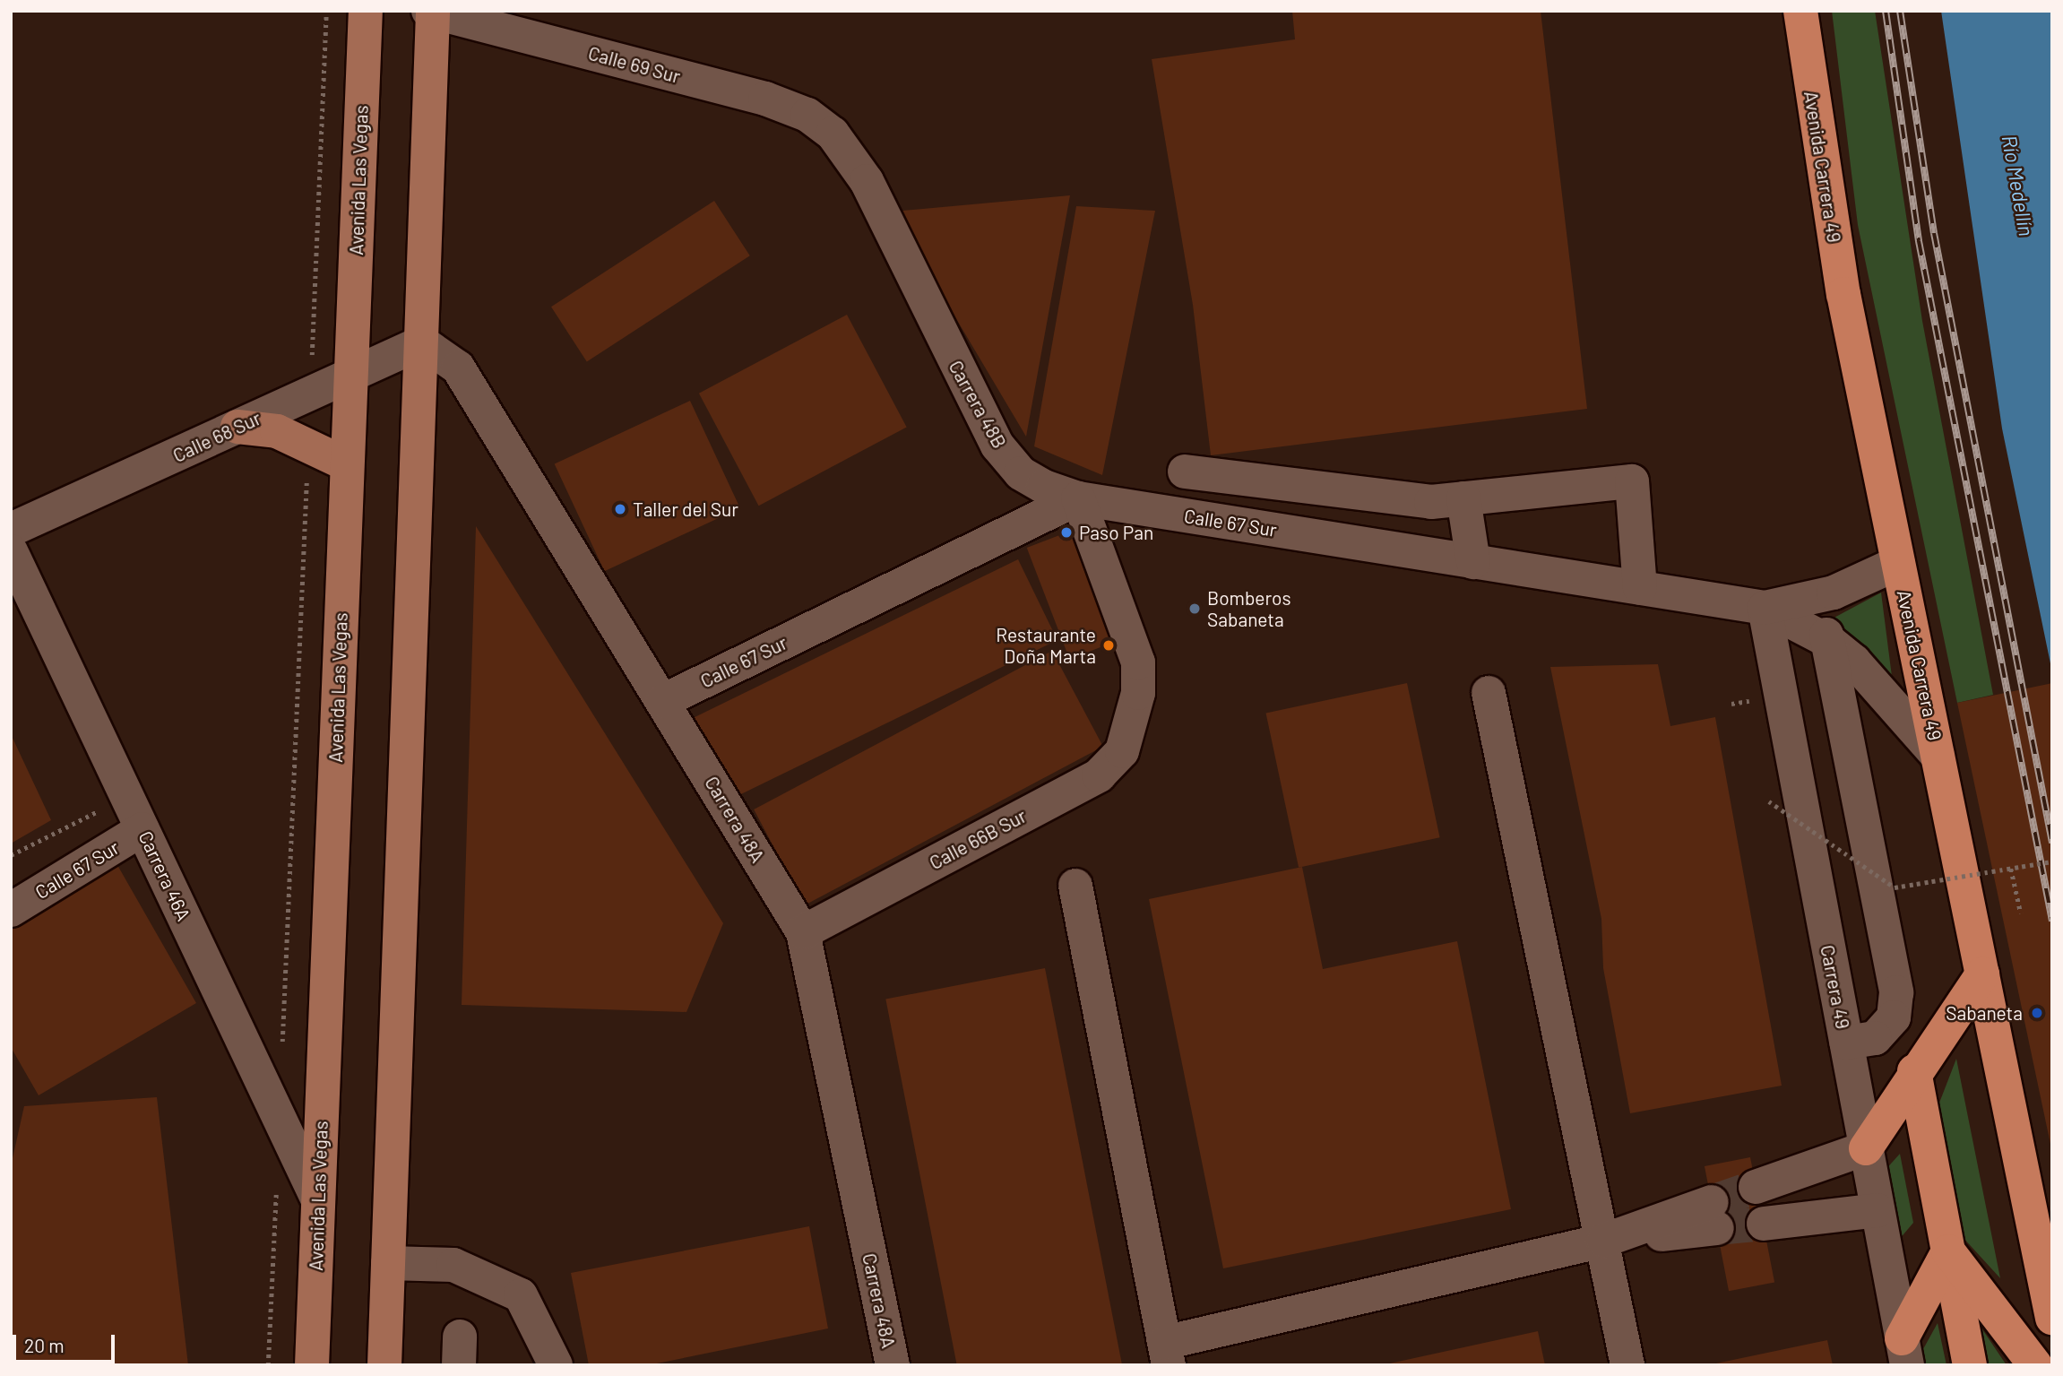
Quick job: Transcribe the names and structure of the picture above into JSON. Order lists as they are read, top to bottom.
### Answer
{
  "streets": {
    "highway": ["Avenida Carrera 49"],
    "main road": ["Avenida Las Vegas"],
    "street": [
      "Calle 69 Sur",
      "Carrera 48B",
      "Calle 68 Sur",
      "Calle 67 Sur",
      "Carrera 48A",
      "Calle 66B Sur",
      "Carrera 46A",
      "Carrera 49"
    ]
  },
  "crossings": [
    ["Calle 69 Sur", "Carrera 48B"],
    ["Avenida Carrera 49", "Calle 67 Sur"],
    ["Avenida Las Vegas", "Calle 68 Sur"],
    ["Avenida Las Vegas", "Carrera 46A"],
    ["Carrera 48B", "Calle 67 Sur"],
    ["Carrera 48B", "Calle 66B Sur"],
    ["Calle 68 Sur", "Carrera 48A"],
    ["Calle 67 Sur", "Carrera 48A"],
    ["Calle 67 Sur", "Calle 66B Sur"],
    ["Calle 67 Sur", "Carrera 46A"],
    ["Calle 67 Sur", "Carrera 49"],
    ["Carrera 48A", "Calle 66B Sur"]
  ],
  "water": ["Río Medellín"],
  "places": [
    "Taller del Sur",
    "Paso Pan",
    "Bomberos Sabaneta",
    "Restaurante Doña Marta",
    "Sabaneta"
  ],
  "scale_bar": "20 m"
}
